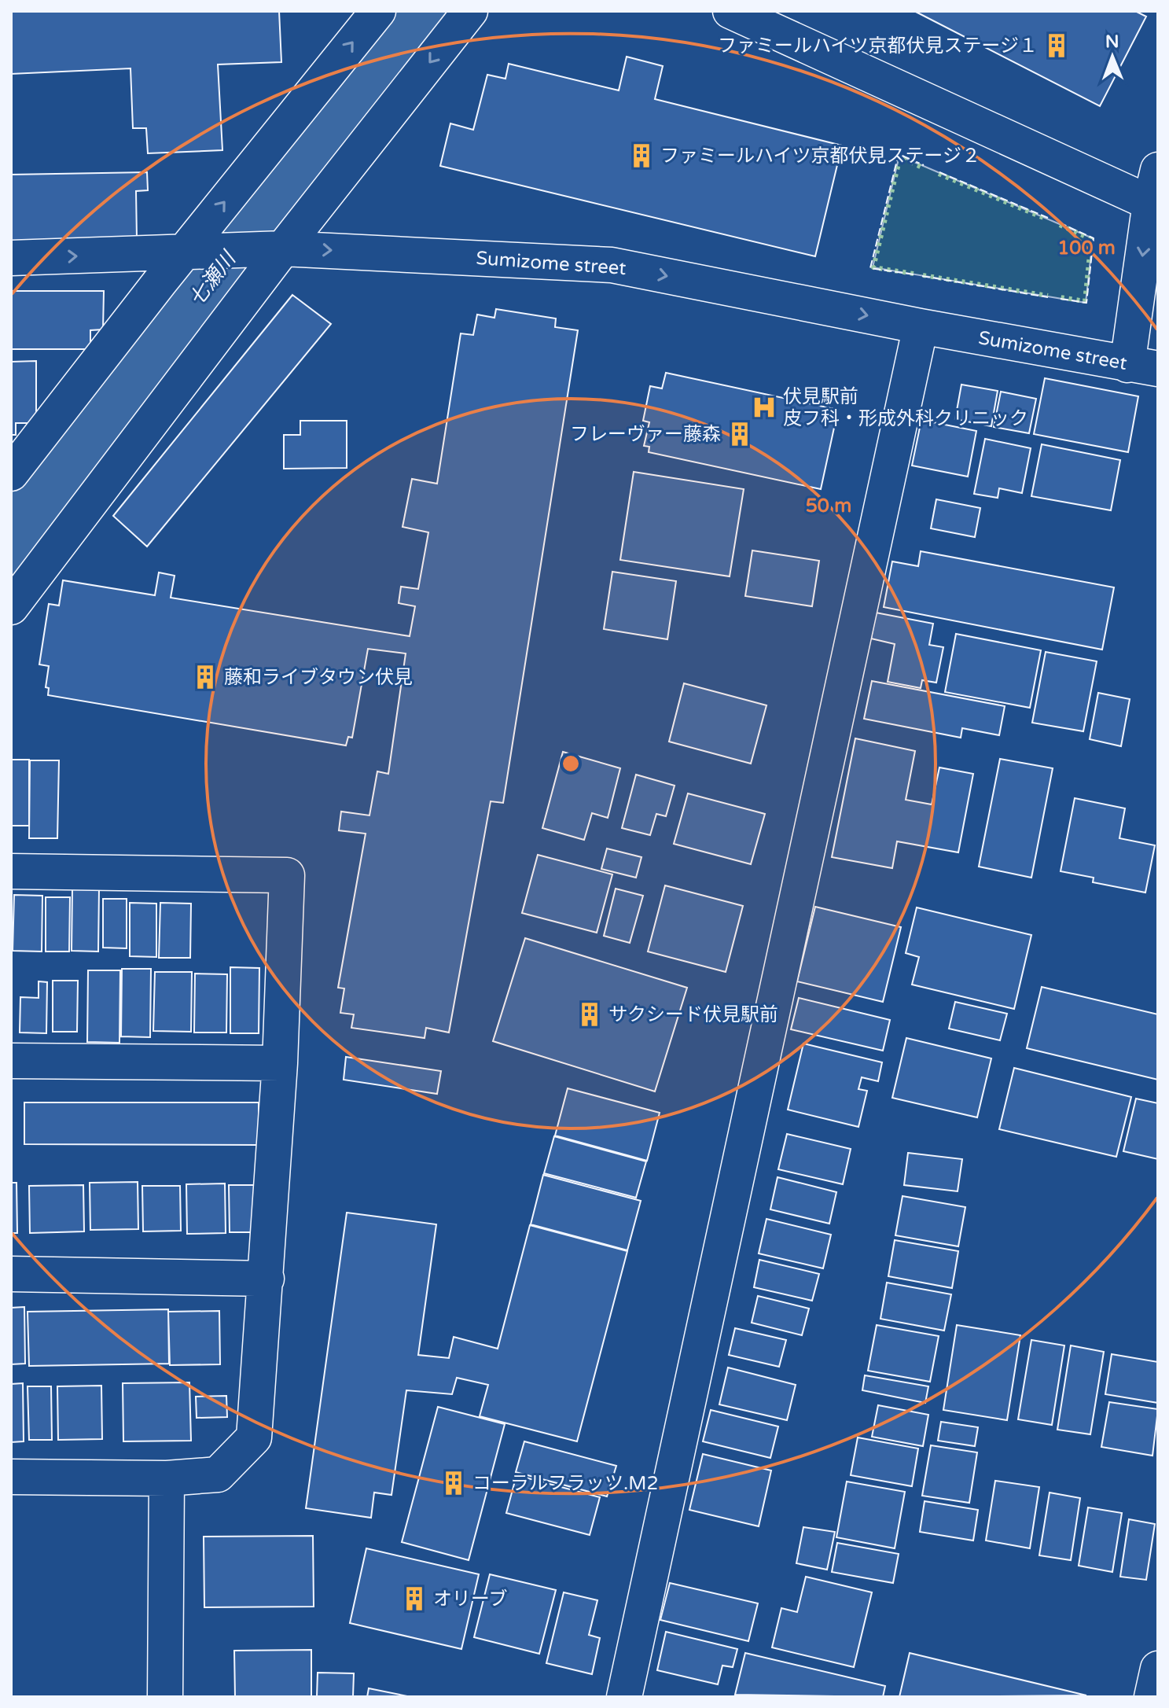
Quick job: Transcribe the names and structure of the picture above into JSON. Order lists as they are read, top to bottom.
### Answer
{
  "streets": {
    "street": ["Sumizome street"]
  },
  "water": ["七瀬川"],
  "places": {
    "building": [
      "ファミールハイツ京都伏見ステージ１",
      "ファミールハイツ京都伏見ステージ２",
      "フレーヴァー藤森",
      "藤和ライブタウン伏見",
      "サクシード伏見駅前",
      "コーラルフラッツ.M2",
      "オリーブ"
    ],
    "hospital": ["伏見駅前 皮フ科・形成外科クリニック"]
  },
  "north": "top",
  "rings": ["100 m", "50 m"]
}
